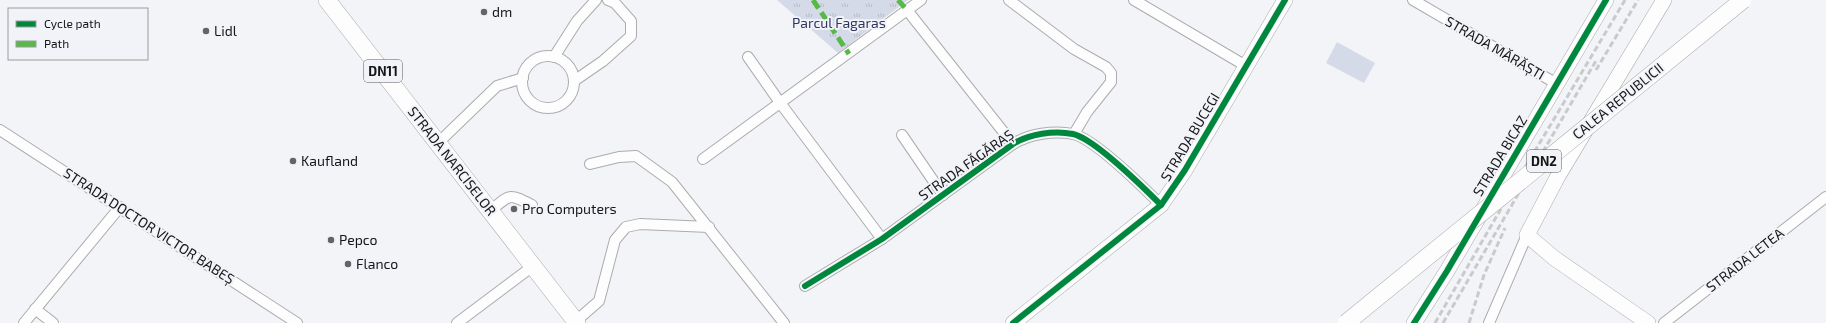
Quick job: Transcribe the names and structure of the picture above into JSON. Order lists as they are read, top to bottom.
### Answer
{
  "streets": {
    "main road": [
      "DN11",
      "CALEA REPUBLICII",
      "STRADA NARCISELOR",
      "DN2"
    ],
    "street": [
      "STRADA MĂRĂȘTI",
      "STRADA BUCEGI",
      "STRADA BICAZ",
      "STRADA FĂGĂRAȘ",
      "STRADA DOCTOR VICTOR BABEȘ",
      "STRADA LETEA"
    ]
  },
  "crossings": [
    ["STRADA MĂRĂȘTI", "STRADA BICAZ"]
  ],
  "parks": ["Parcul Fagaras"],
  "places": [
    "dm",
    "Lidl",
    "Kaufland",
    "Pro Computers",
    "Pepco",
    "Flanco"
  ],
  "legend": ["Cycle path", "Path"]
}
